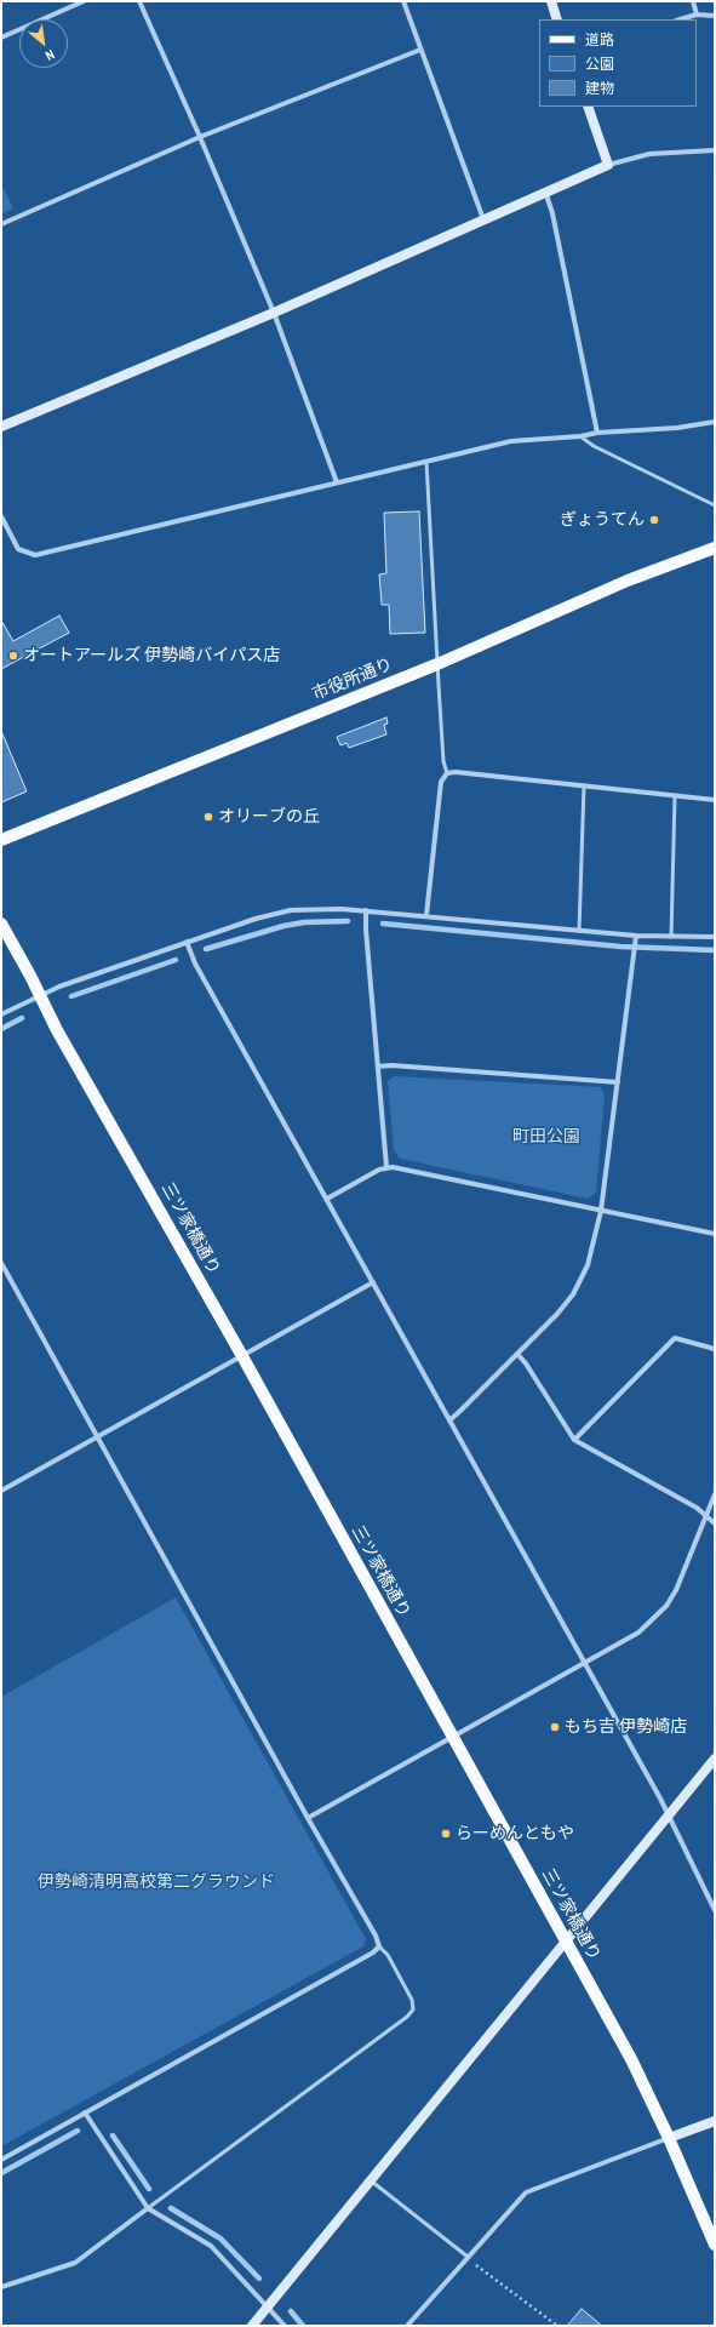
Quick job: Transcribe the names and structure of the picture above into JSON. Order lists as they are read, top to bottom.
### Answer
{
  "streets": {
    "main road": ["市役所通り", "三ツ家橋通り"]
  },
  "parks": ["町田公園", "伊勢崎清明高校第二グラウンド"],
  "places": [
    "ぎょうてん",
    "オートアールズ 伊勢崎バイパス店",
    "オリーブの丘",
    "もち吉 伊勢崎店",
    "らーめんともや"
  ],
  "legend": ["道路", "公園", "建物"],
  "north": "bottom right"
}
